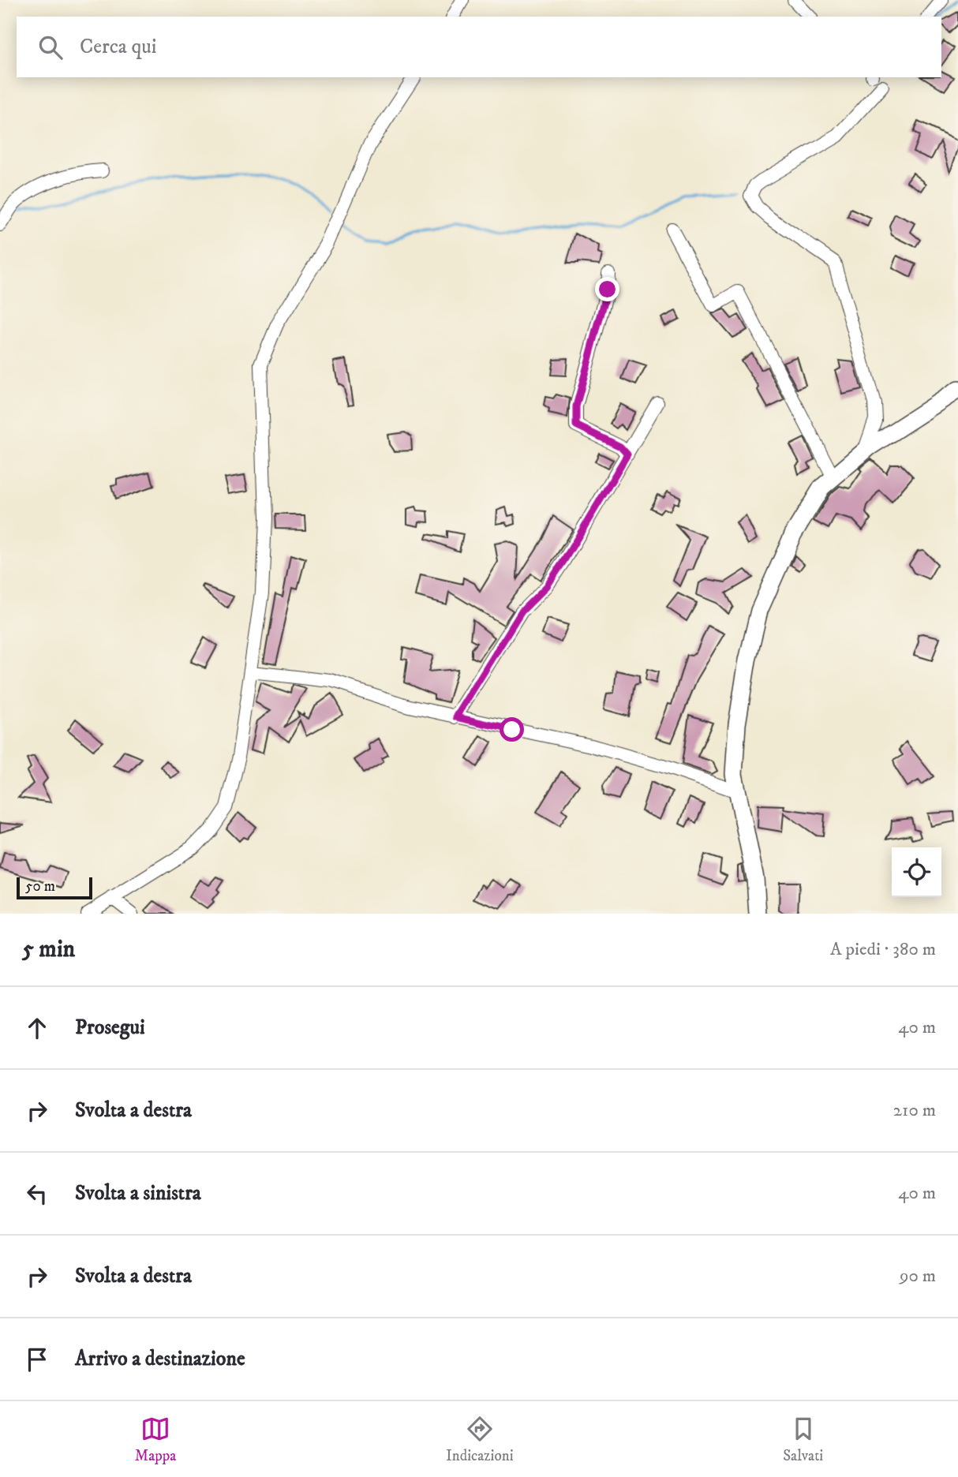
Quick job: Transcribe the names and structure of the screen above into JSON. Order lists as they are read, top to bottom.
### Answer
{
  "scale_bar": "50 m",
  "page": {
    "search": "Cerca qui",
    "scale": "50 m",
    "heading": ["5 min", "A piedi · 380 m"],
    "list": [
      ["Prosegui", "40 m"],
      ["Svolta a destra", "210 m"],
      ["Svolta a sinistra", "40 m"],
      ["Svolta a destra", "90 m"],
      "Arrivo a destinazione"
    ],
    "nav": ["Mappa", "Indicazioni", "Salvati"]
  }
}
